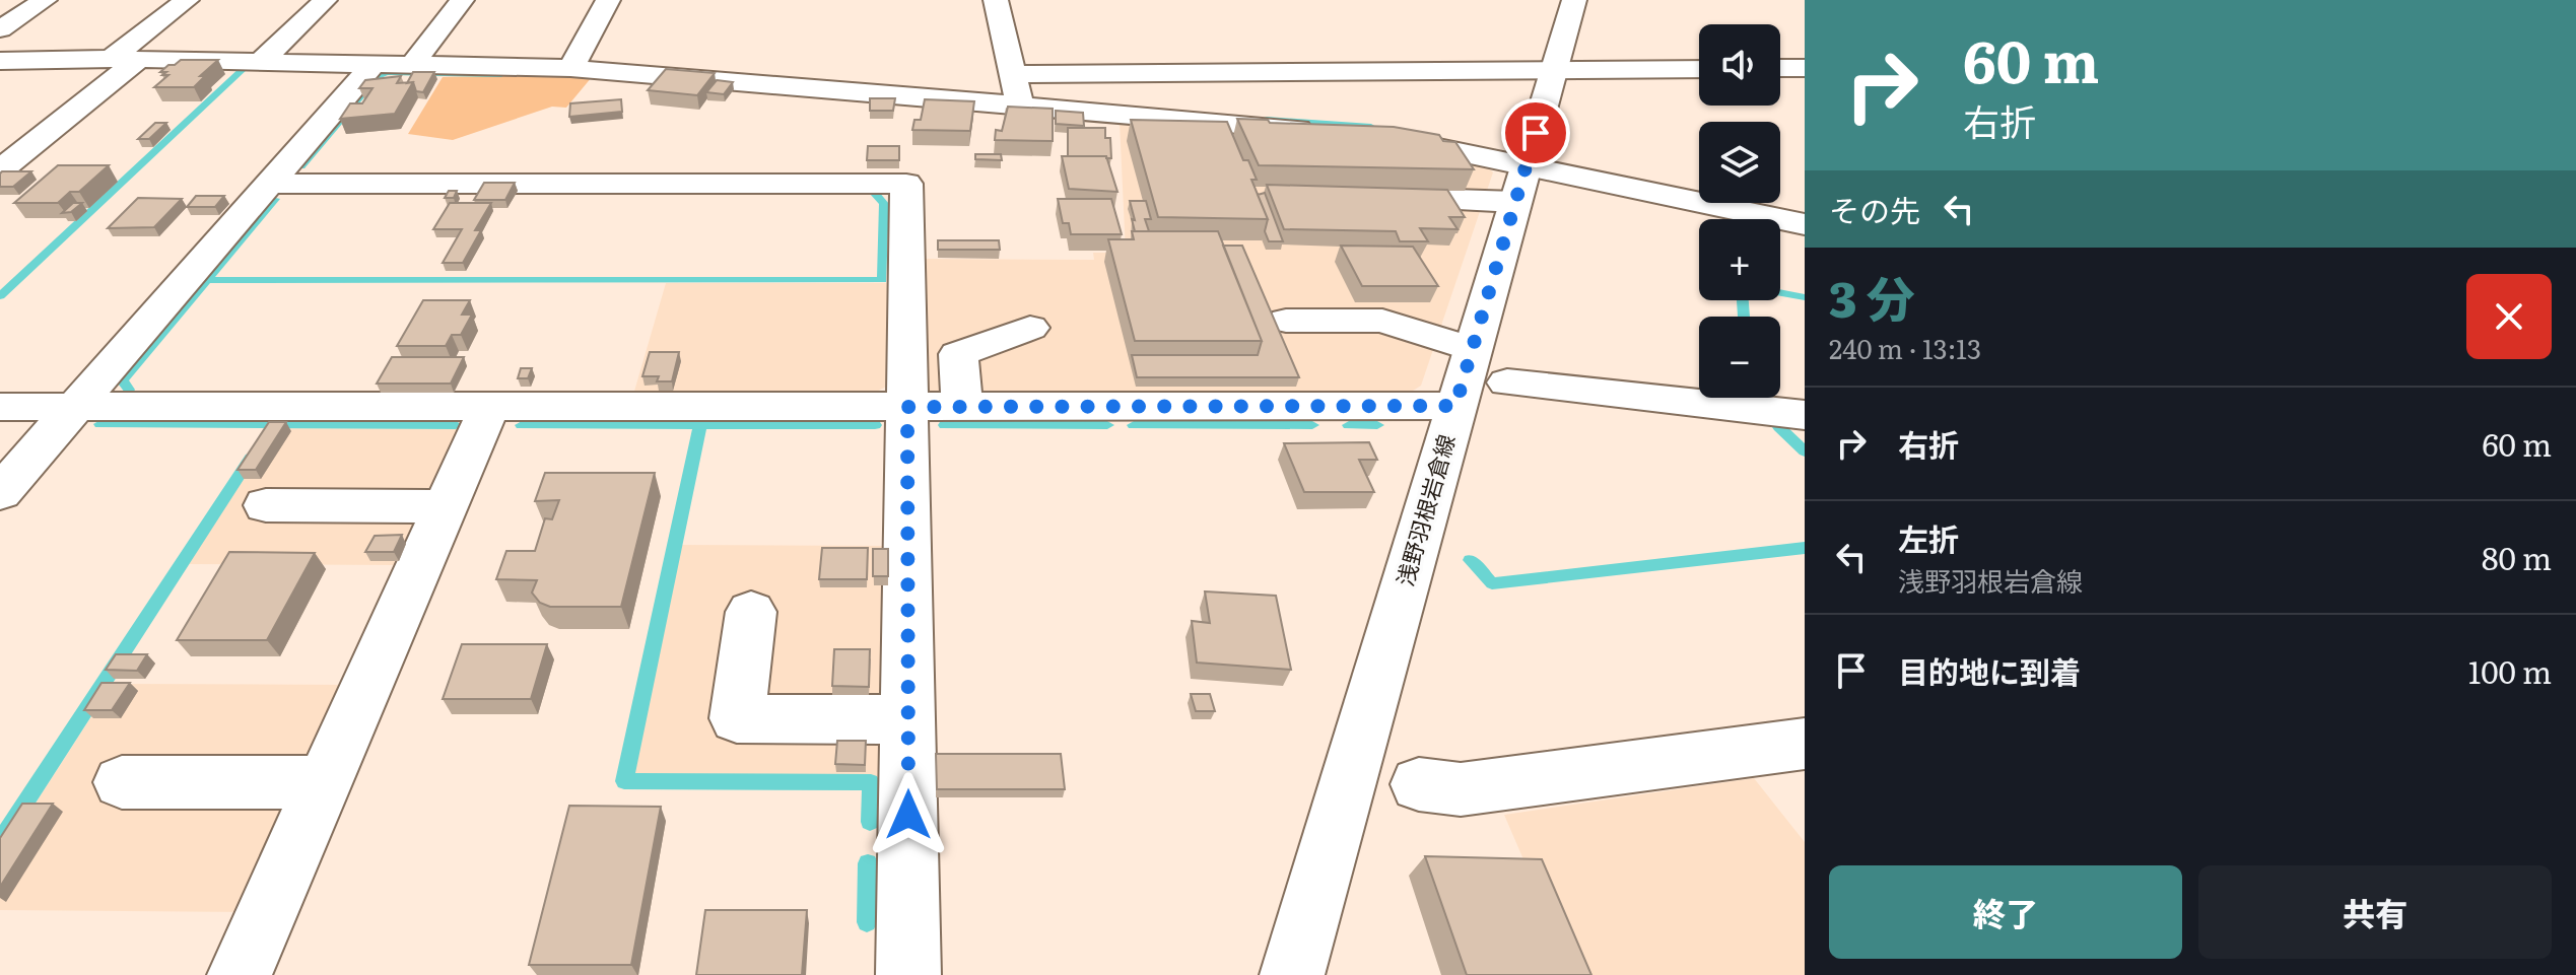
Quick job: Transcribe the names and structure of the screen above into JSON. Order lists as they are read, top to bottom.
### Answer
{
  "streets": {
    "street": ["浅野羽根岩倉線"]
  },
  "page": {
    "turn": ["60 m", "右折"],
    "map_buttons": ["+", "−"],
    "then": "その先",
    "heading": ["3 分", "240 m · 13:13"],
    "list": [
      {
        "name": "右折",
        "value": "60 m"
      },
      {
        "name": "左折",
        "note": "浅野羽根岩倉線",
        "value": "80 m"
      },
      {
        "name": "目的地に到着",
        "value": "100 m"
      }
    ],
    "buttons": ["終了", "共有"]
  }
}
